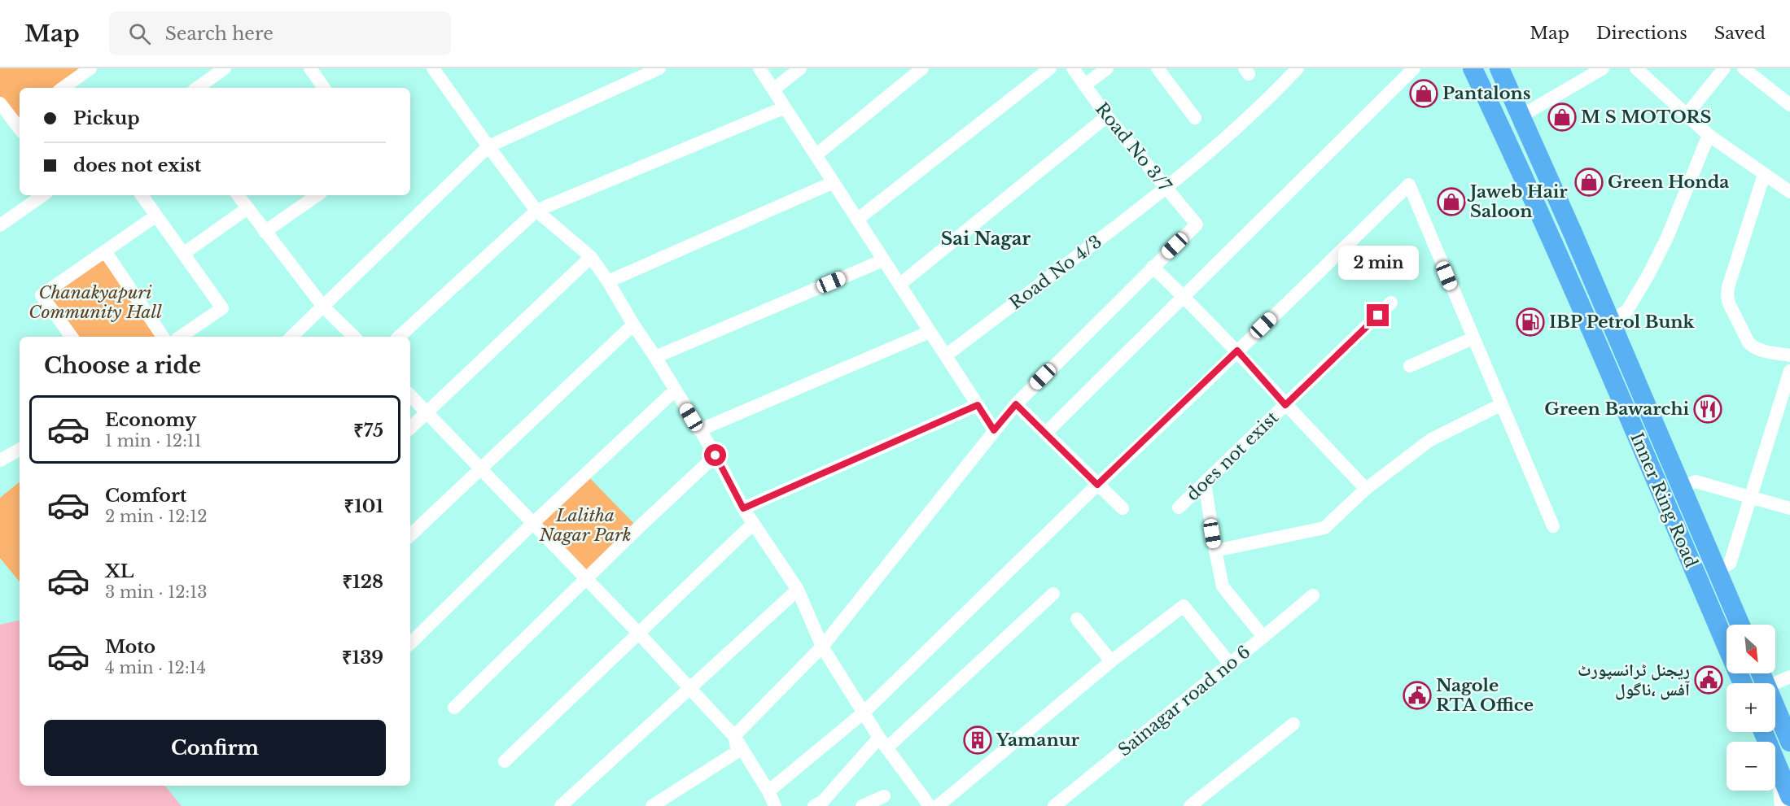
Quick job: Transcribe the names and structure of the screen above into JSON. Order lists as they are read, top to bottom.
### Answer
{
  "streets": {
    "highway": ["Inner Ring Road"],
    "street": [
      "Road No 3/7",
      "Road No 4/3",
      "does not exist",
      "Sainagar road no 6"
    ]
  },
  "crossings": [
    ["Road No 3/7", "Road No 4/3"]
  ],
  "districts": ["Sai Nagar"],
  "parks": ["Chanakyapuri Community Hall", "Lalitha Nagar Park"],
  "places": {
    "shop": [
      "Pantalons",
      "M S MOTORS",
      "Green Honda",
      "Jaweb Hair Saloon"
    ],
    "fuel station": ["IBP Petrol Bunk"],
    "restaurant": ["Green Bawarchi"],
    "public building": ["ریجنل ٹرانسپورٹ آفس ،ناگول", "Nagole RTA Office"],
    "building": ["Yamanur"]
  },
  "north": "bottom right",
  "page": {
    "header": "Map",
    "search": "Search here",
    "nav": ["Map", "Directions", "Saved"],
    "banner": ["Pickup", "does not exist"],
    "bubble": "2 min",
    "heading": "Choose a ride",
    "list": [
      {
        "name": "Economy",
        "note": "1 min · 12:11",
        "value": "₹75"
      },
      {
        "name": "Comfort",
        "note": "2 min · 12:12",
        "value": "₹101"
      },
      {
        "name": "XL",
        "note": "3 min · 12:13",
        "value": "₹128"
      },
      {
        "name": "Moto",
        "note": "4 min · 12:14",
        "value": "₹139"
      }
    ],
    "map_buttons": ["+", "−"],
    "buttons": "Confirm"
  }
}
